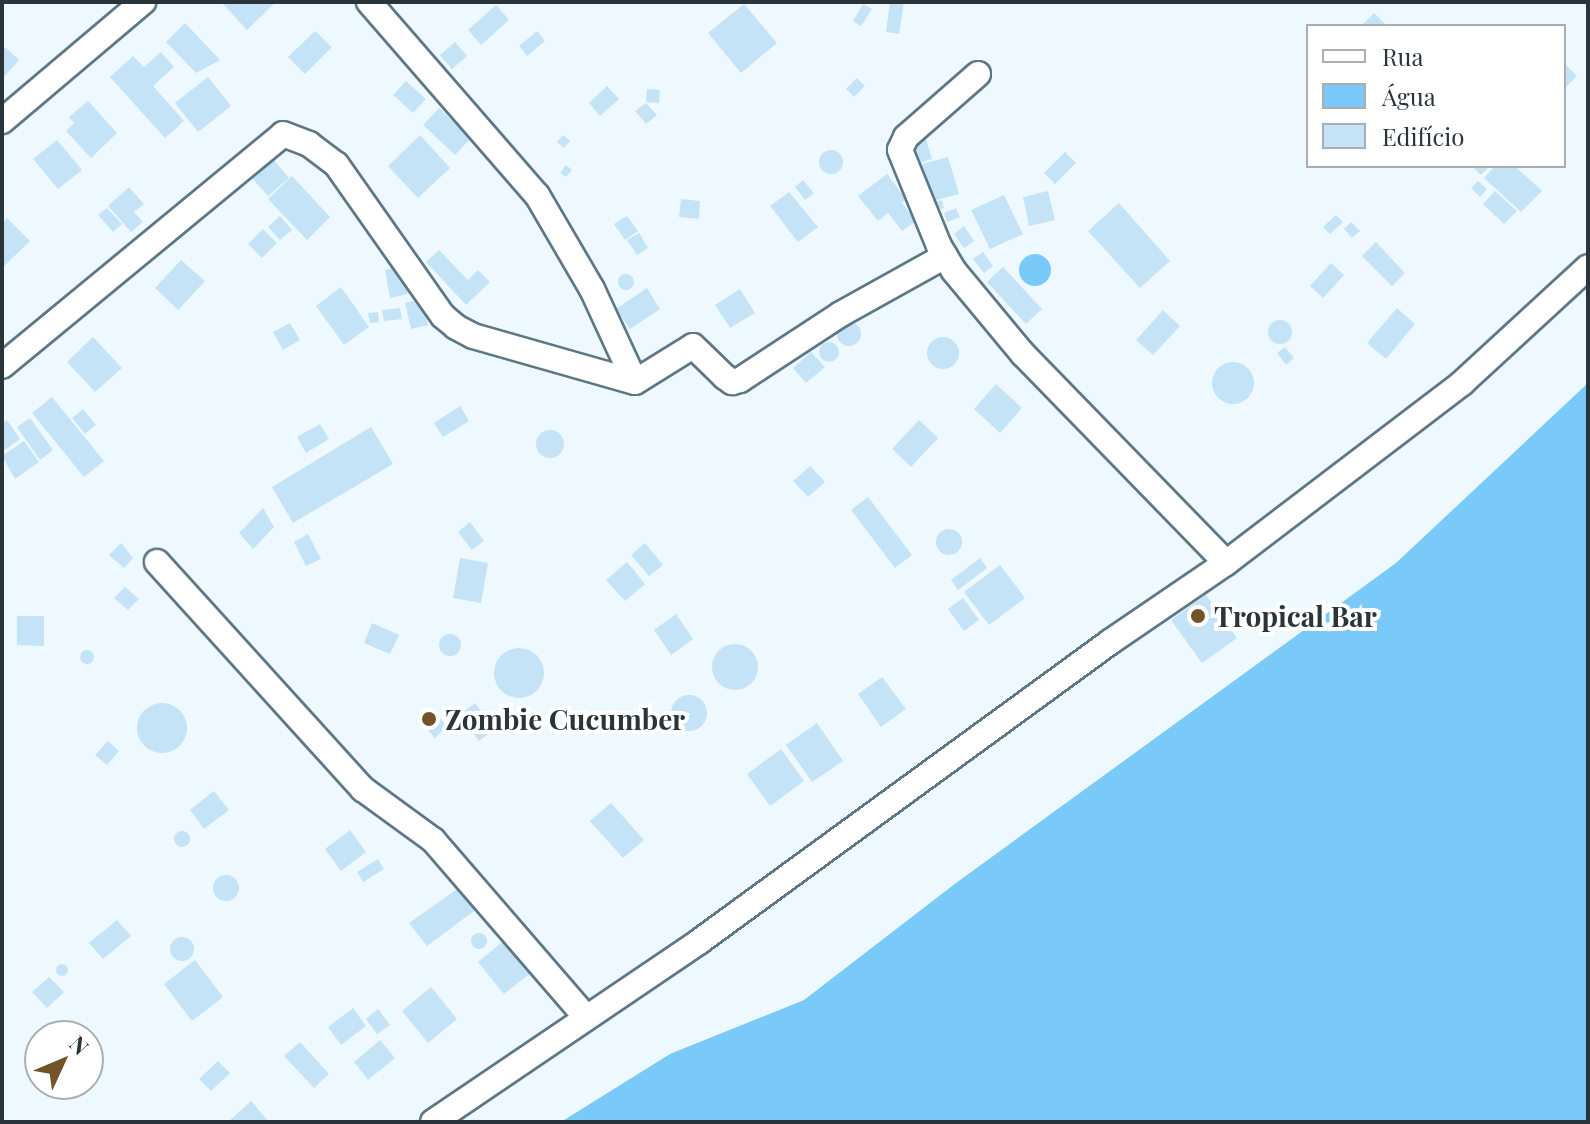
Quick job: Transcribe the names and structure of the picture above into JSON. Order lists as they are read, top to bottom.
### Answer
{
  "places": ["Tropical Bar", "Zombie Cucumber"],
  "legend": ["Rua", "Água", "Edifício"],
  "north": "top right"
}
